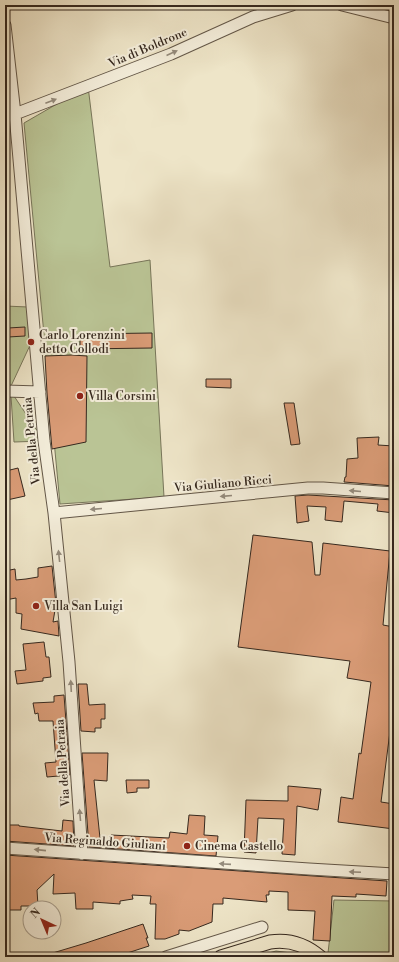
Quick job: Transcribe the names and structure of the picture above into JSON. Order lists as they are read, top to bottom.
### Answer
{
  "streets": {
    "street": [
      "Via di Boldrone",
      "Via della Petraia",
      "Via Giuliano Ricci",
      "Via Reginaldo Giuliani"
    ]
  },
  "crossings": [
    ["Via di Boldrone", "Via della Petraia"],
    ["Via della Petraia", "Via Giuliano Ricci"],
    ["Via della Petraia", "Via Reginaldo Giuliani"]
  ],
  "one_way": [
    "Via di Boldrone",
    "Via della Petraia",
    "Via Giuliano Ricci",
    "Via Reginaldo Giuliani"
  ],
  "places": [
    "Carlo Lorenzini detto Collodi",
    "Villa Corsini",
    "Villa San Luigi",
    "Cinema Castello"
  ],
  "north": "top left"
}
